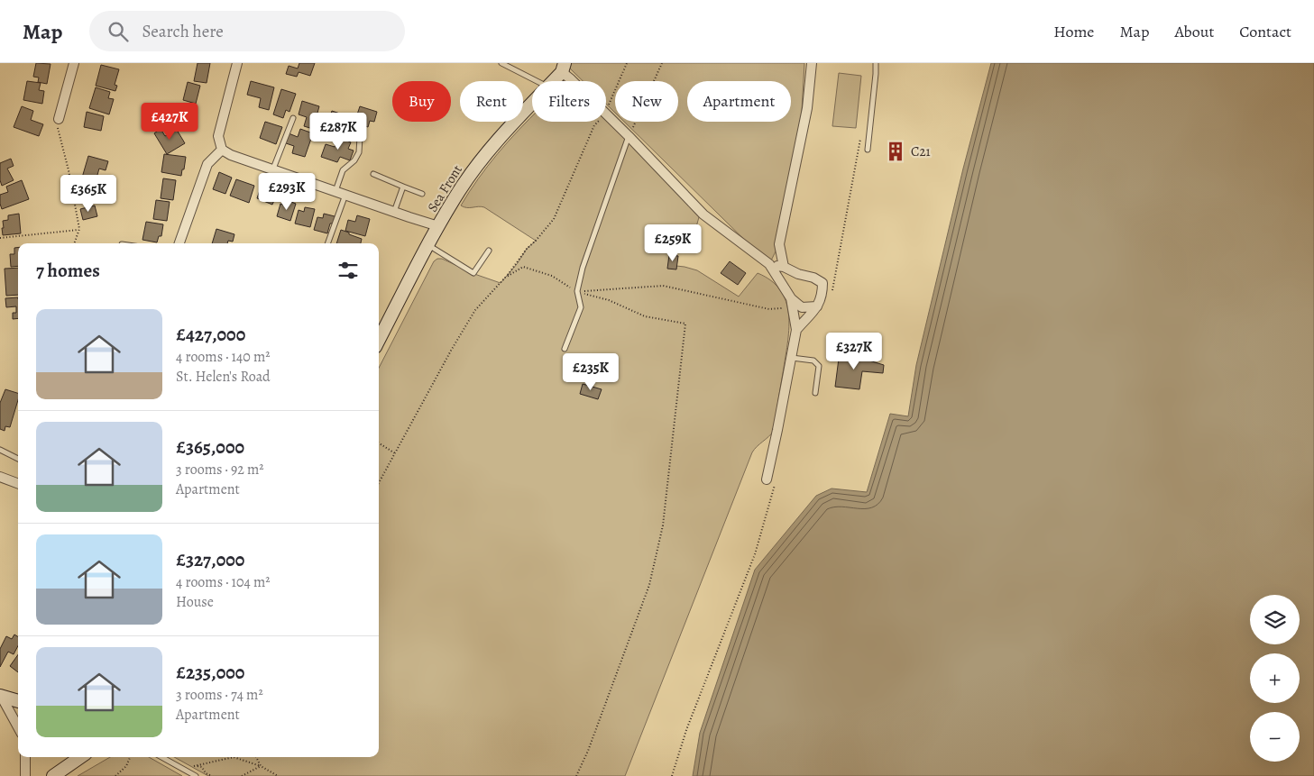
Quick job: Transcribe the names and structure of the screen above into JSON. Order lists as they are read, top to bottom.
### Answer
{
  "streets": {
    "street": ["Sea Front"]
  },
  "places": {
    "building": ["C21"]
  },
  "page": {
    "header": "Map",
    "search": "Search here",
    "nav": [
      "Home",
      "Map",
      "About",
      "Contact"
    ],
    "chip": [
      "Buy",
      "Rent",
      "Filters",
      "New",
      "Apartment"
    ],
    "price": [
      "£427K",
      "£287K",
      "£293K",
      "£365K",
      "£259K",
      "£327K",
      "£235K"
    ],
    "heading": "7 homes",
    "list": [
      {
        "name": "£427,000",
        "note": "4 rooms · 140 m² · St. Helen's Road"
      },
      {
        "name": "£365,000",
        "note": "3 rooms · 92 m² · Apartment"
      },
      {
        "name": "£327,000",
        "note": "4 rooms · 104 m² · House"
      },
      {
        "name": "£235,000",
        "note": "3 rooms · 74 m² · Apartment"
      }
    ],
    "map_buttons": ["+", "−"]
  }
}
